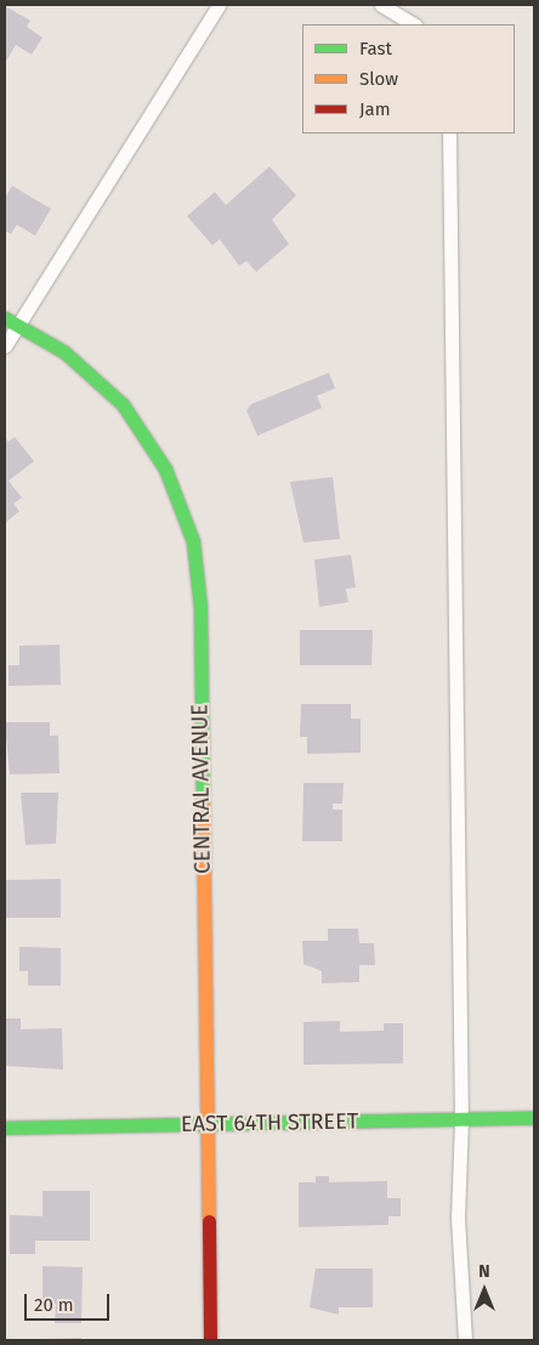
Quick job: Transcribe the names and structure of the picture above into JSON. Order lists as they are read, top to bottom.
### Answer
{
  "streets": {
    "street": ["CENTRAL AVENUE", "EAST 64TH STREET"]
  },
  "crossings": [
    ["CENTRAL AVENUE", "EAST 64TH STREET"]
  ],
  "legend": ["Fast", "Slow", "Jam"],
  "scale_bar": "20 m",
  "north": "top"
}
